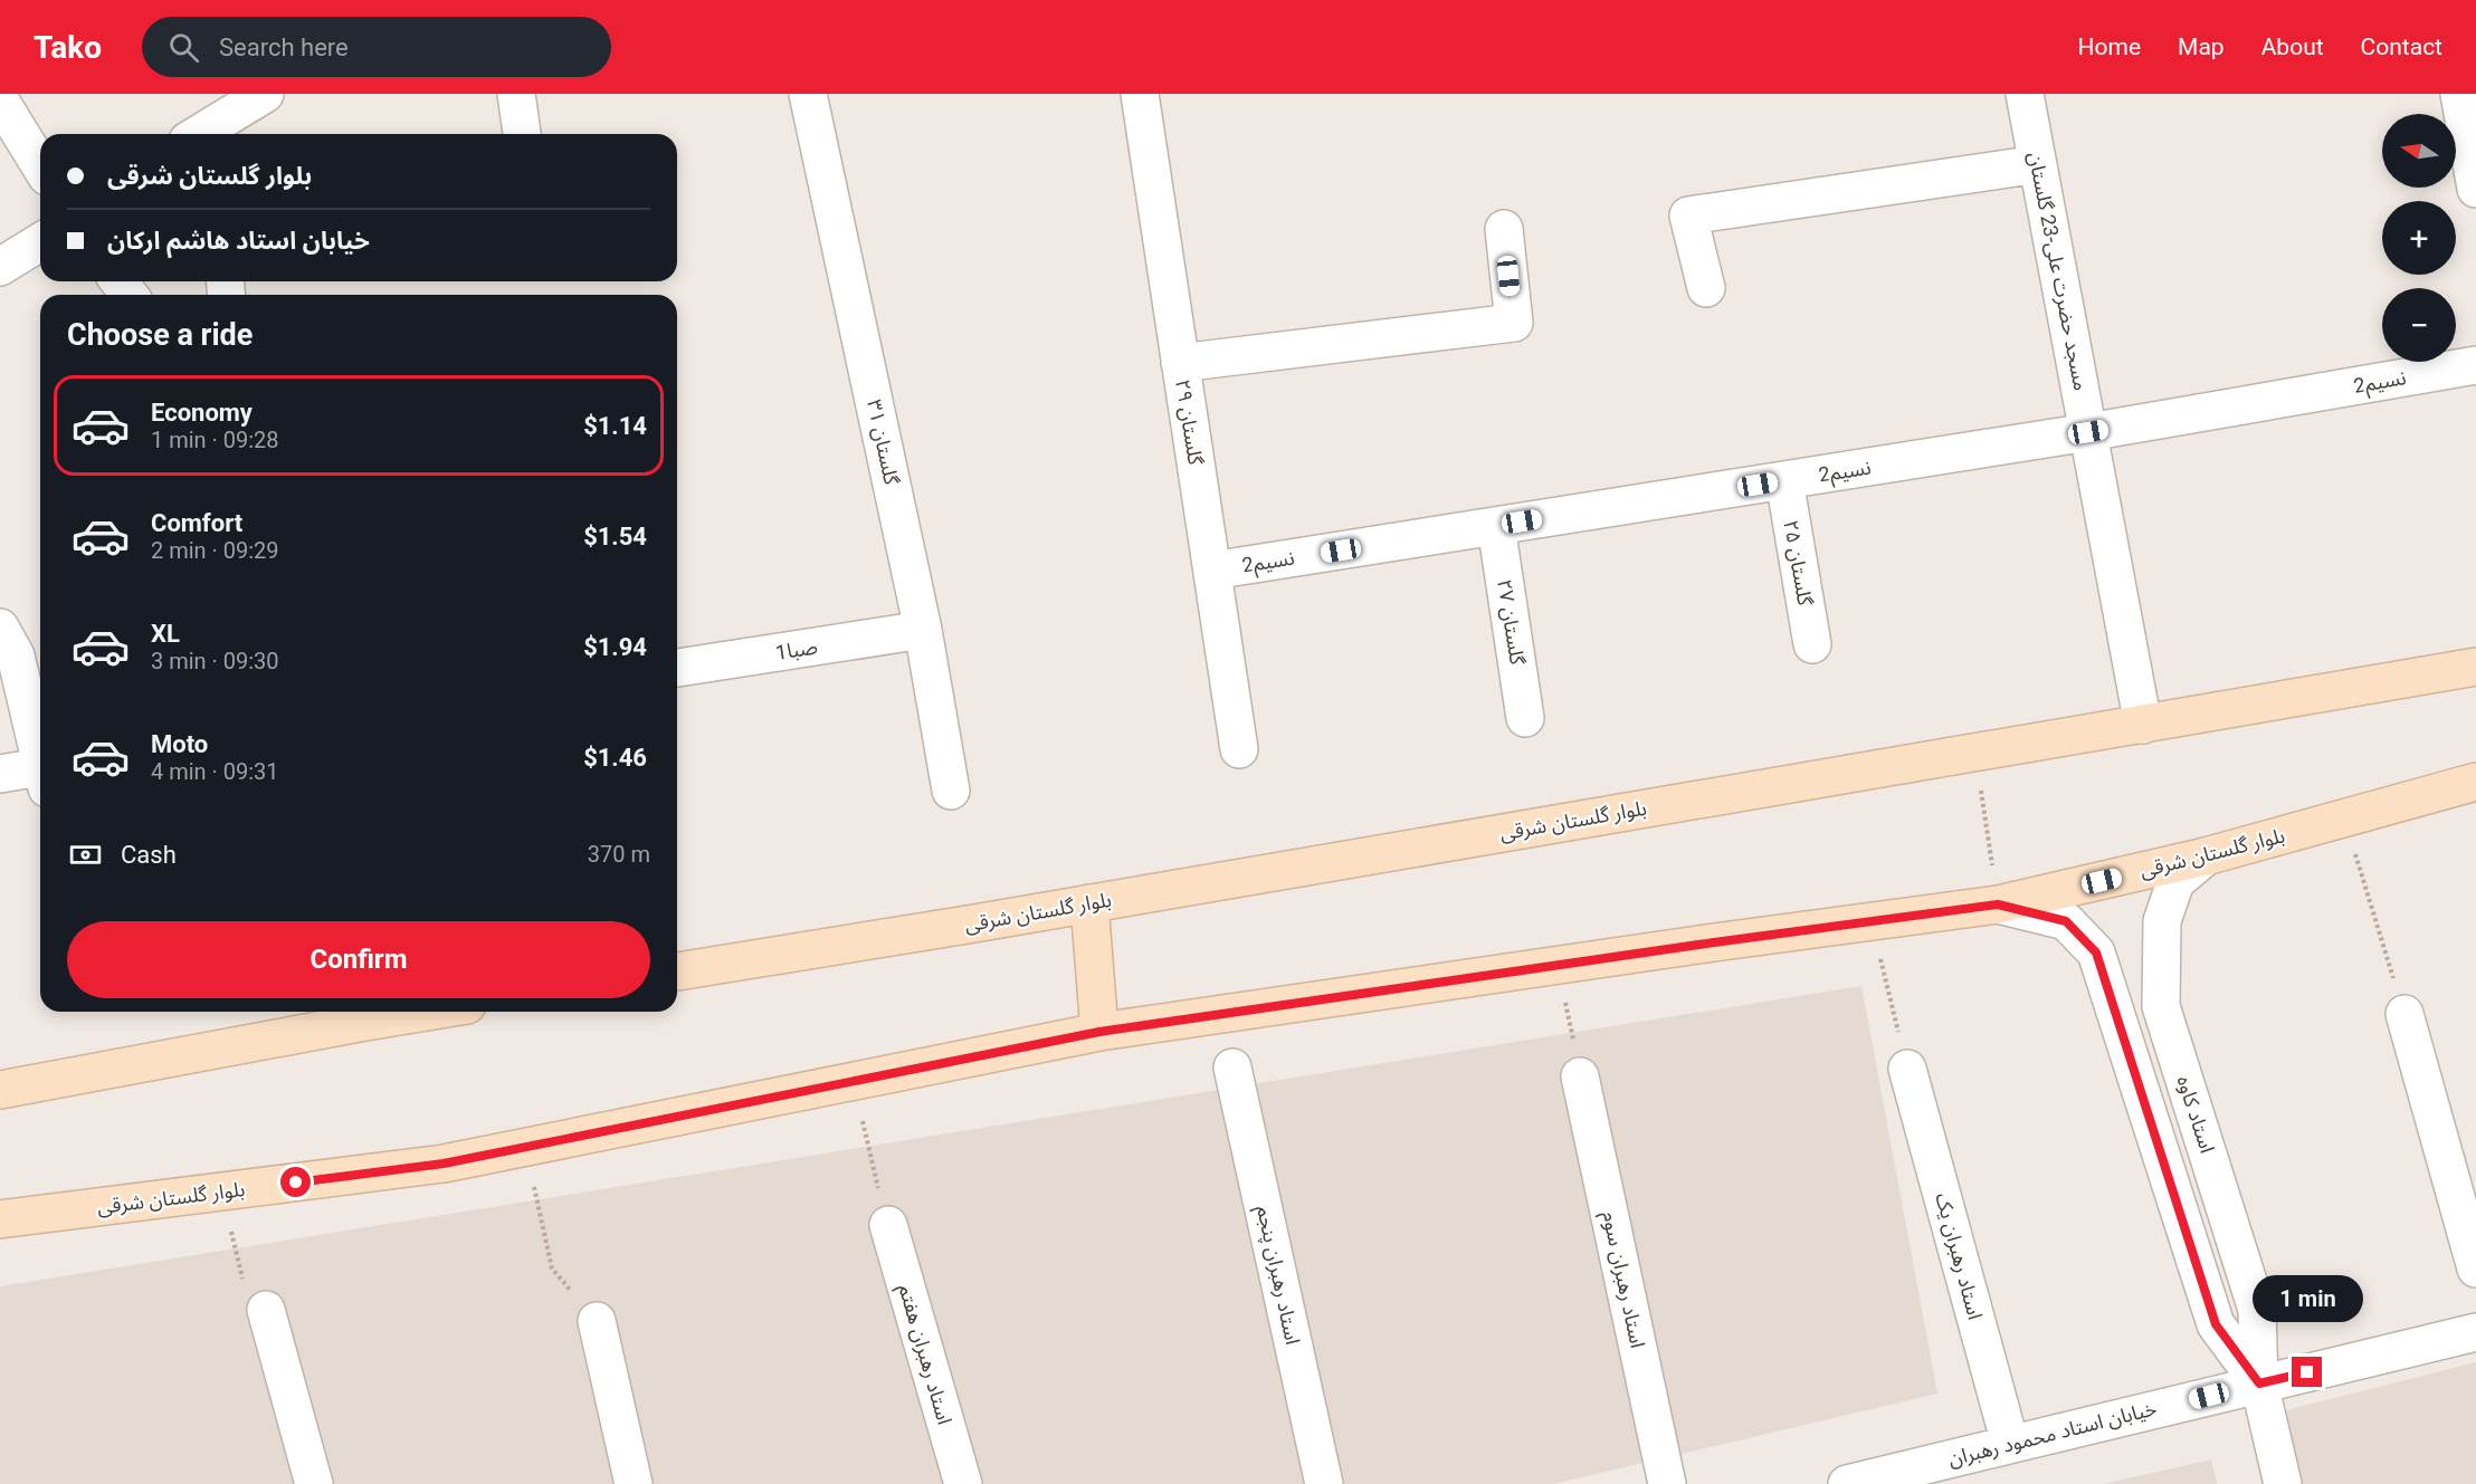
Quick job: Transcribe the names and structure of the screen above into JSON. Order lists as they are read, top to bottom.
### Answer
{
  "streets": {
    "main road": ["بلوار گلستان شرقی"],
    "street": [
      "مسجد حضرت علی-23 گلستان",
      "نسیم2",
      "گلستان ۲۹",
      "گلستان ۳۱",
      "گلستان ۲۵",
      "گلستان ۲۷",
      "صبا1",
      "استاد کاوه",
      "استاد رهبران یک",
      "استاد رهبران پنجم",
      "استاد رهبران سوم",
      "استاد رهبران هفتم",
      "خیابان استاد محمود رهبران"
    ]
  },
  "crossings": [
    ["مسجد حضرت علی-23 گلستان", "نسیم2"],
    ["مسجد حضرت علی-23 گلستان", "بلوار گلستان شرقی"],
    ["نسیم2", "گلستان ۲۹"],
    ["نسیم2", "گلستان ۲۵"],
    ["نسیم2", "گلستان ۲۷"],
    ["گلستان ۳۱", "صبا1"],
    ["بلوار گلستان شرقی", "استاد کاوه"],
    ["استاد کاوه", "خیابان استاد محمود رهبران"],
    ["استاد رهبران یک", "خیابان استاد محمود رهبران"]
  ],
  "north": "left",
  "page": {
    "header": "Tako",
    "search": "Search here",
    "nav": [
      "Home",
      "Map",
      "About",
      "Contact"
    ],
    "map_buttons": ["+", "−"],
    "banner": ["بلوار گلستان شرقی", "خیابان استاد هاشم ارکان"],
    "heading": "Choose a ride",
    "list": [
      {
        "name": "Economy",
        "note": "1 min · 09:28",
        "value": "$1.14"
      },
      {
        "name": "Comfort",
        "note": "2 min · 09:29",
        "value": "$1.54"
      },
      {
        "name": "XL",
        "note": "3 min · 09:30",
        "value": "$1.94"
      },
      {
        "name": "Moto",
        "note": "4 min · 09:31",
        "value": "$1.46"
      }
    ],
    "pay": ["Cash", "370 m"],
    "buttons": "Confirm",
    "bubble": "1 min"
  }
}
